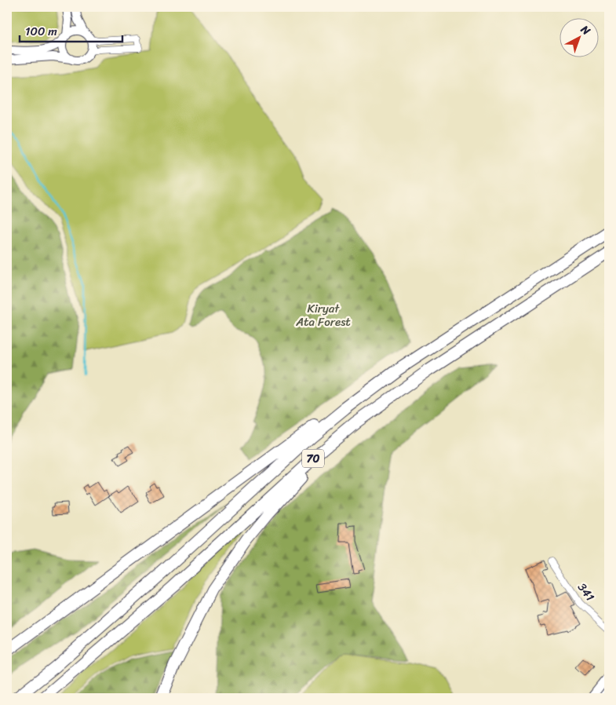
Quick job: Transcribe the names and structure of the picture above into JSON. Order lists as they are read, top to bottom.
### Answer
{
  "streets": {
    "highway": ["70"],
    "street": ["341"]
  },
  "parks": ["Kiryat Ata Forest"],
  "scale_bar": "100 m",
  "north": "top right"
}
